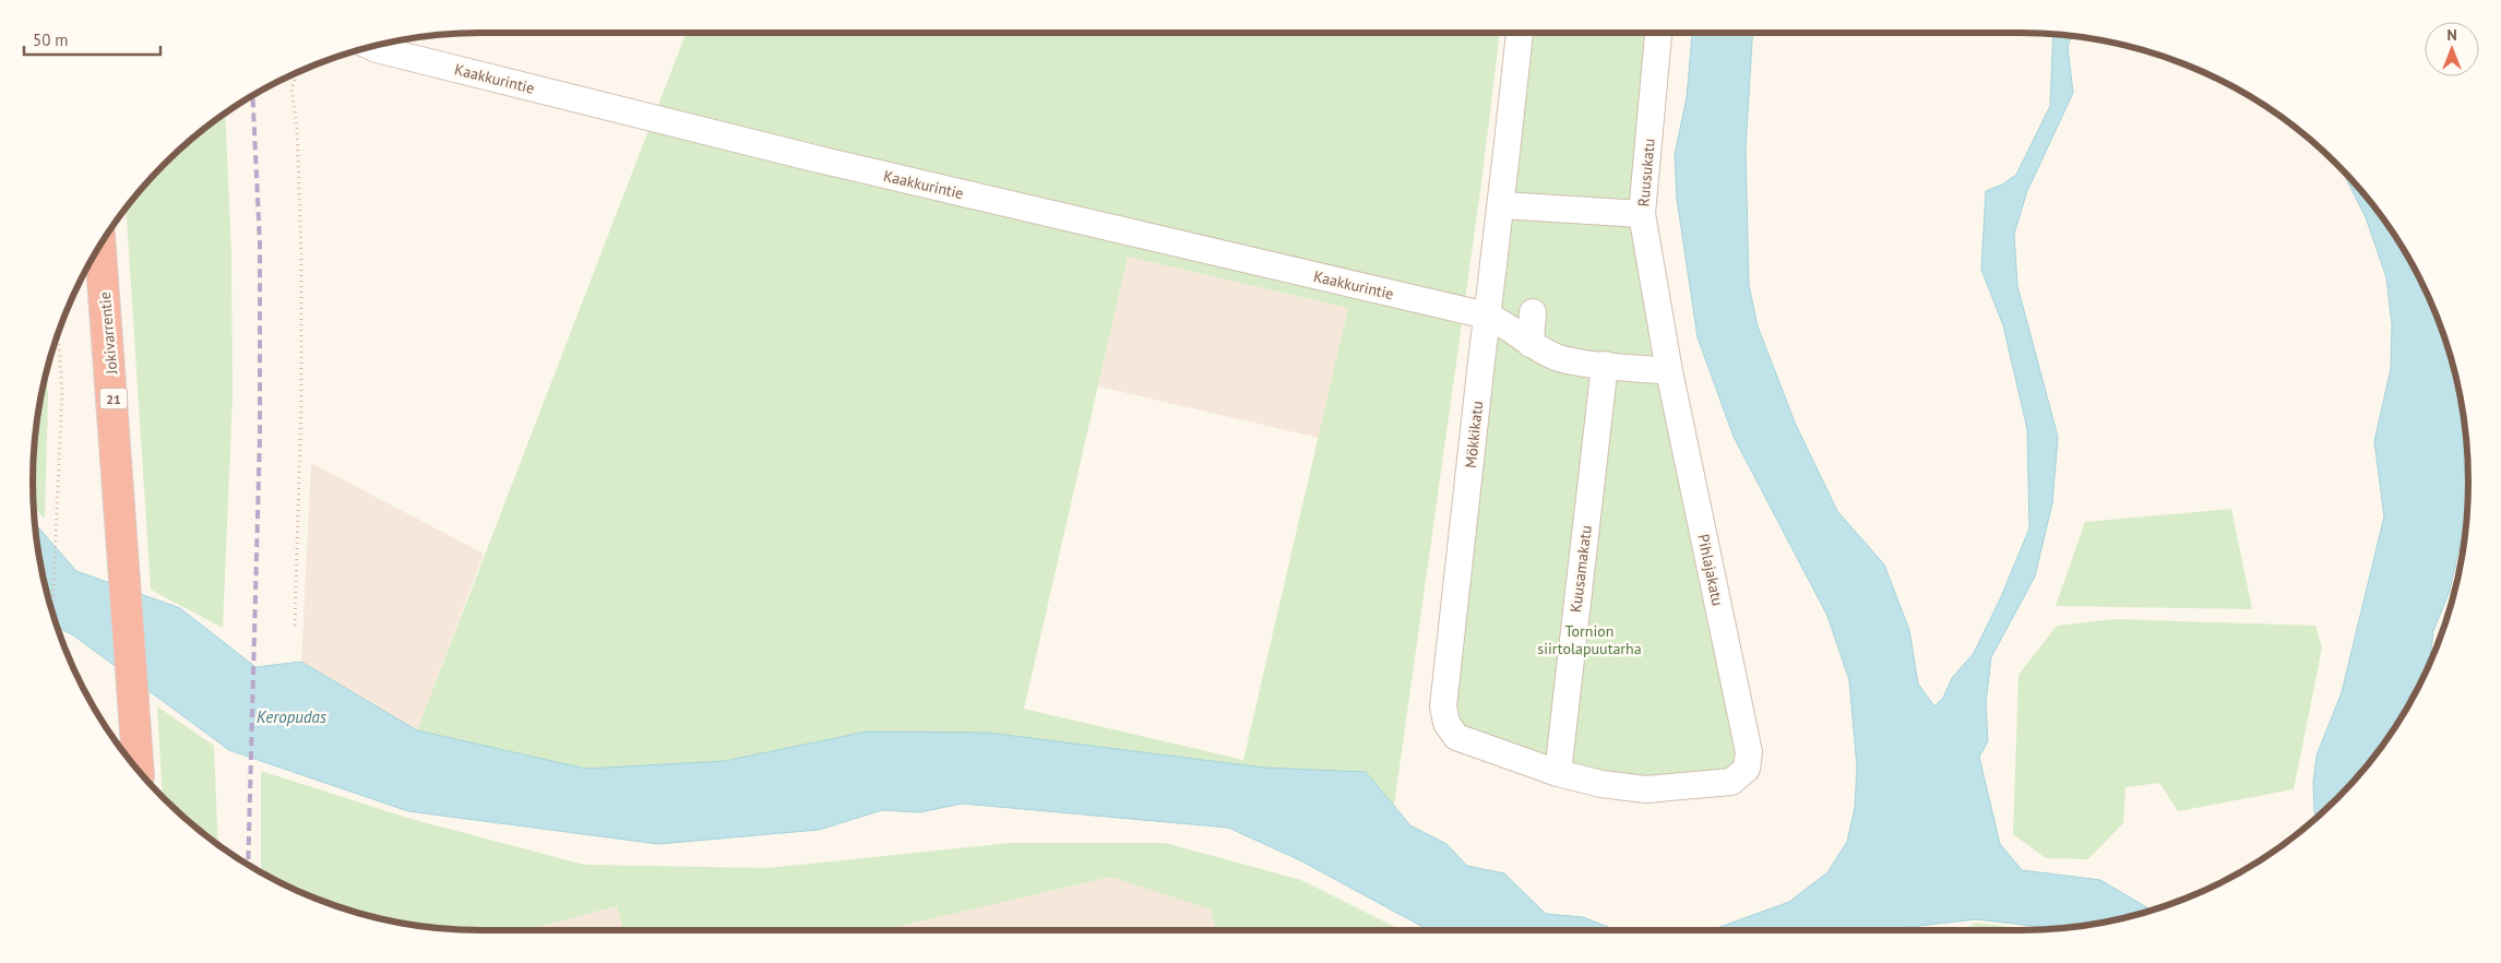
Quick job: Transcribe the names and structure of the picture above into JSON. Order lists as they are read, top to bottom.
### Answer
{
  "streets": {
    "highway": ["Jokivarrentie", "21"],
    "street": [
      "Kaakkurintie",
      "Ruusukatu",
      "Mökkikatu",
      "Kuusamakatu",
      "Pihlajakatu"
    ]
  },
  "crossings": [
    ["Kaakkurintie", "Mökkikatu"],
    ["Ruusukatu", "Mökkikatu"],
    ["Mökkikatu", "Kuusamakatu"],
    ["Mökkikatu", "Pihlajakatu"],
    ["Kuusamakatu", "Pihlajakatu"]
  ],
  "water": ["Keropudas"],
  "parks": ["Tornion siirtolapuutarha"],
  "scale_bar": "50 m",
  "north": "top"
}
